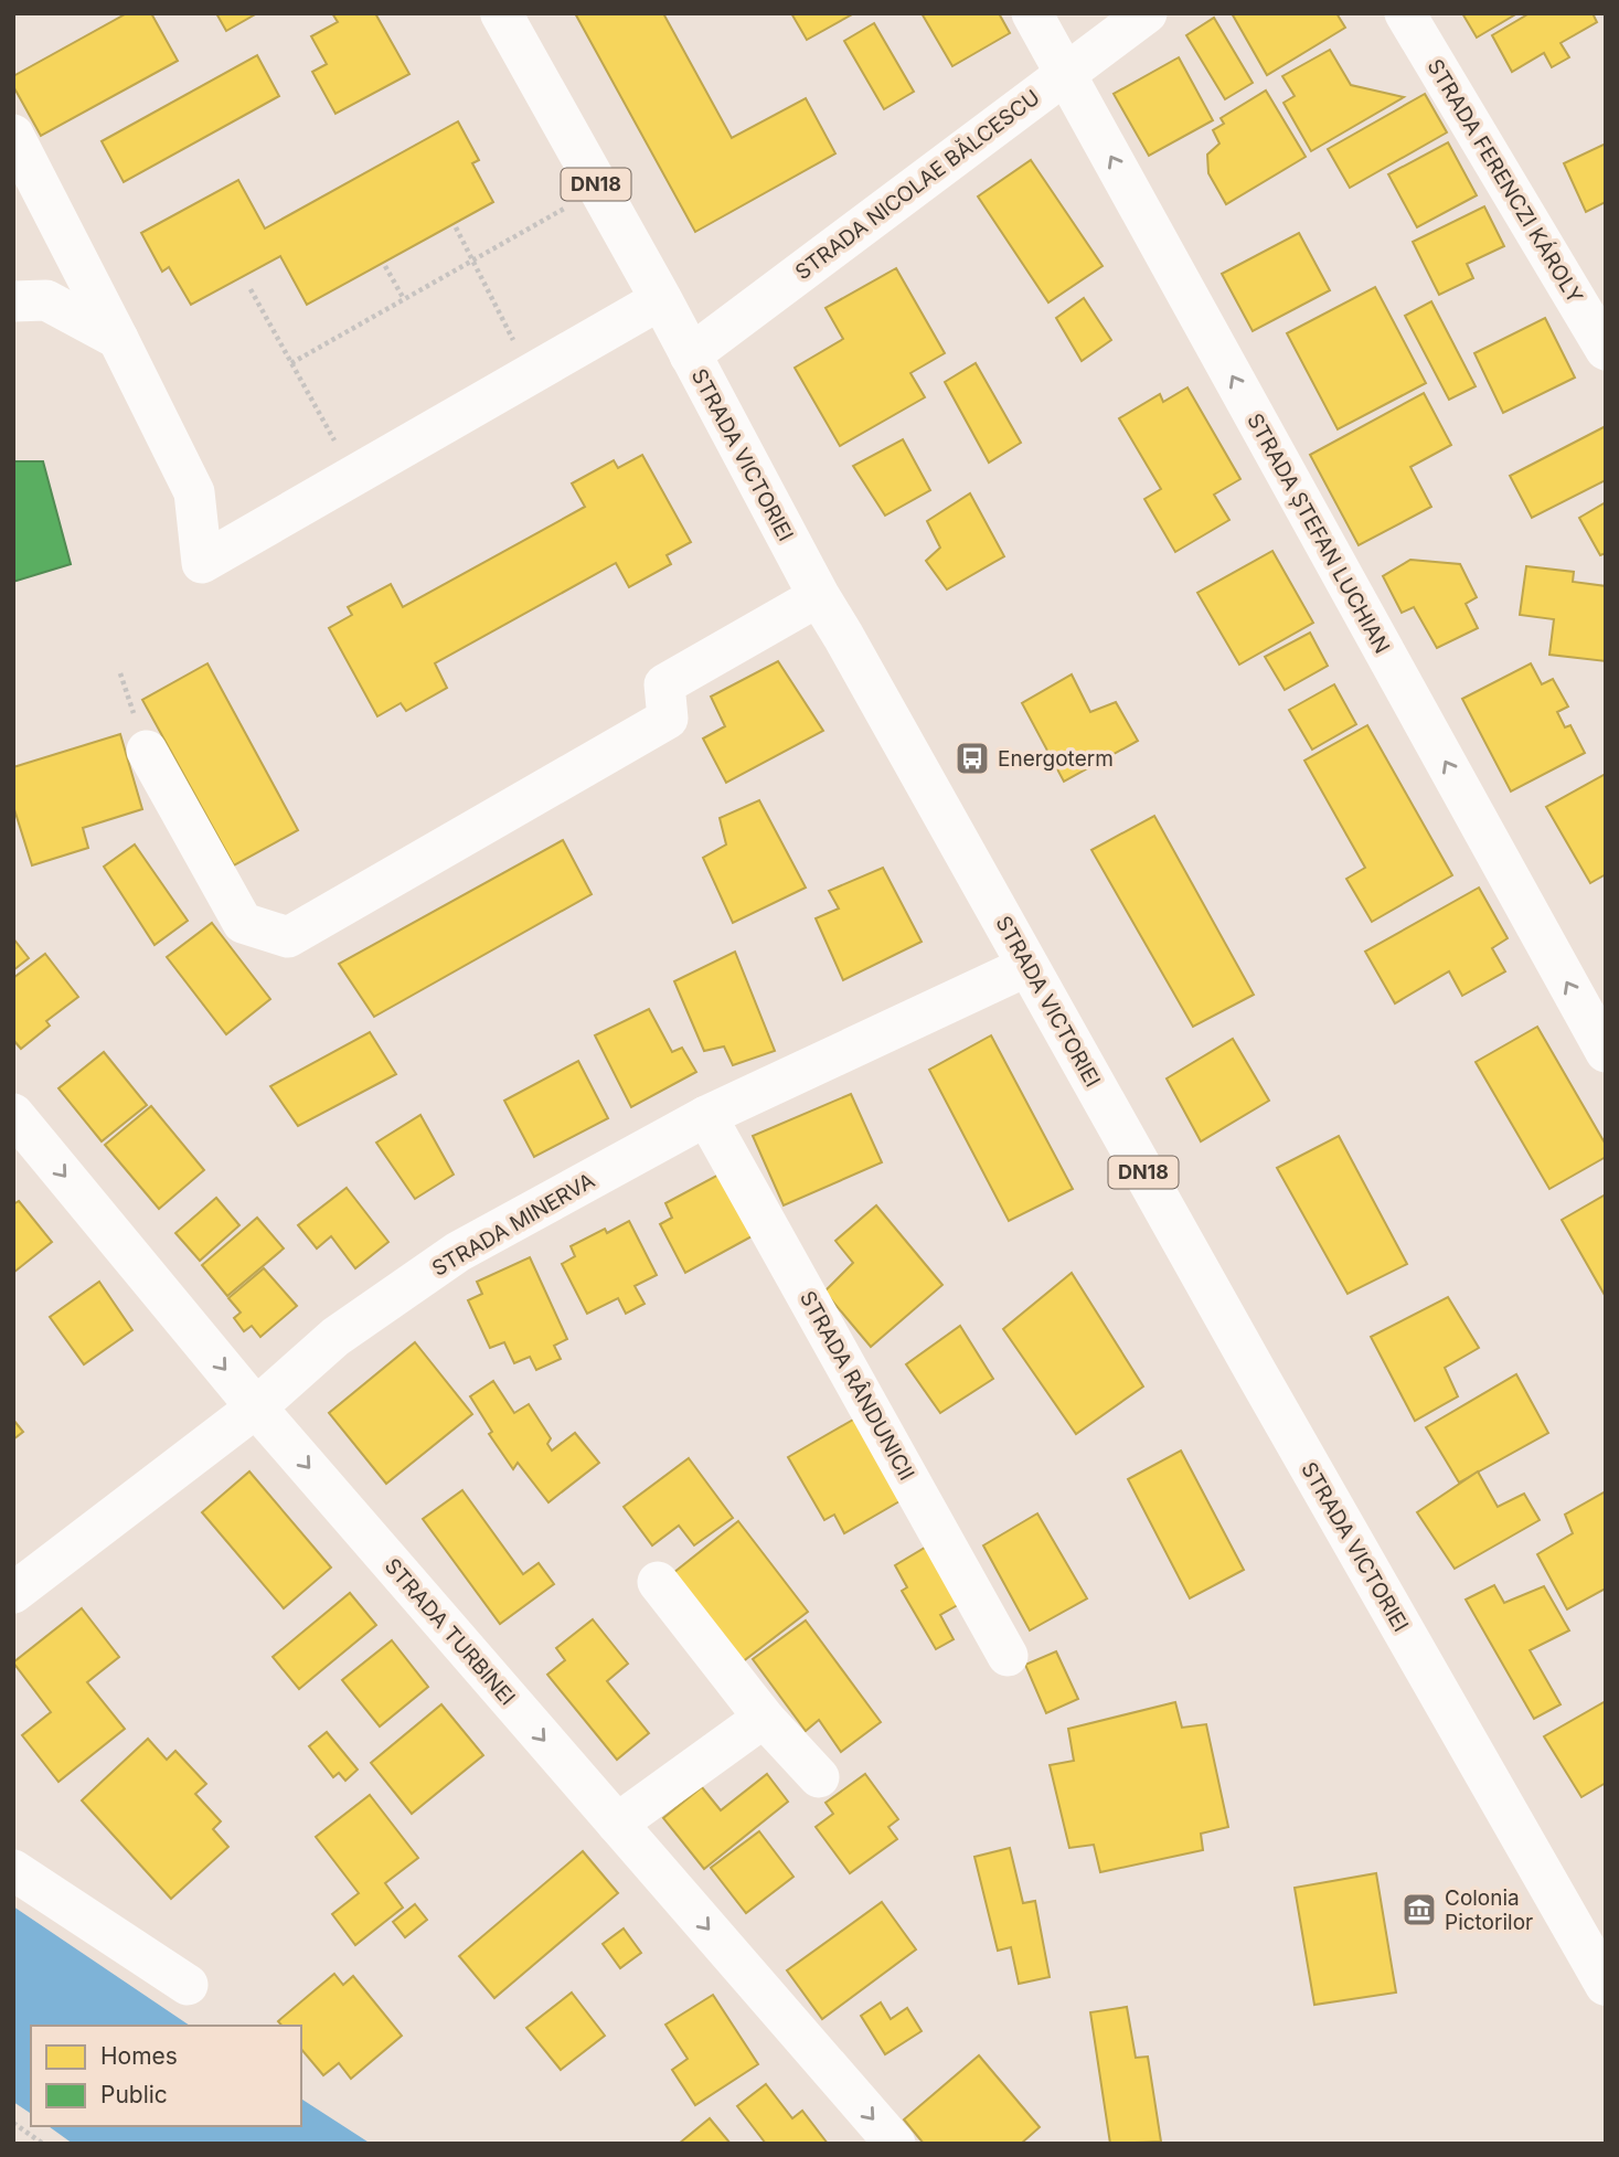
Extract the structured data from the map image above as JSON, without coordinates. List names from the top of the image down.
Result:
{
  "streets": {
    "main road": ["DN18", "STRADA VICTORIEI"],
    "street": [
      "STRADA FERENCZI KÁROLY",
      "STRADA NICOLAE BĂLCESCU",
      "STRADA ȘTEFAN LUCHIAN",
      "STRADA MINERVA",
      "STRADA RÂNDUNICII",
      "STRADA TURBINEI"
    ]
  },
  "crossings": [
    ["STRADA NICOLAE BĂLCESCU", "STRADA VICTORIEI"],
    ["STRADA NICOLAE BĂLCESCU", "STRADA ȘTEFAN LUCHIAN"],
    ["STRADA VICTORIEI", "STRADA MINERVA"],
    ["STRADA MINERVA", "STRADA RÂNDUNICII"],
    ["STRADA MINERVA", "STRADA TURBINEI"]
  ],
  "one_way": ["STRADA ȘTEFAN LUCHIAN", "STRADA TURBINEI"],
  "places": {
    "bus stop": ["Energoterm"],
    "museum": ["Colonia Pictorilor"]
  },
  "legend": ["Homes", "Public"]
}
